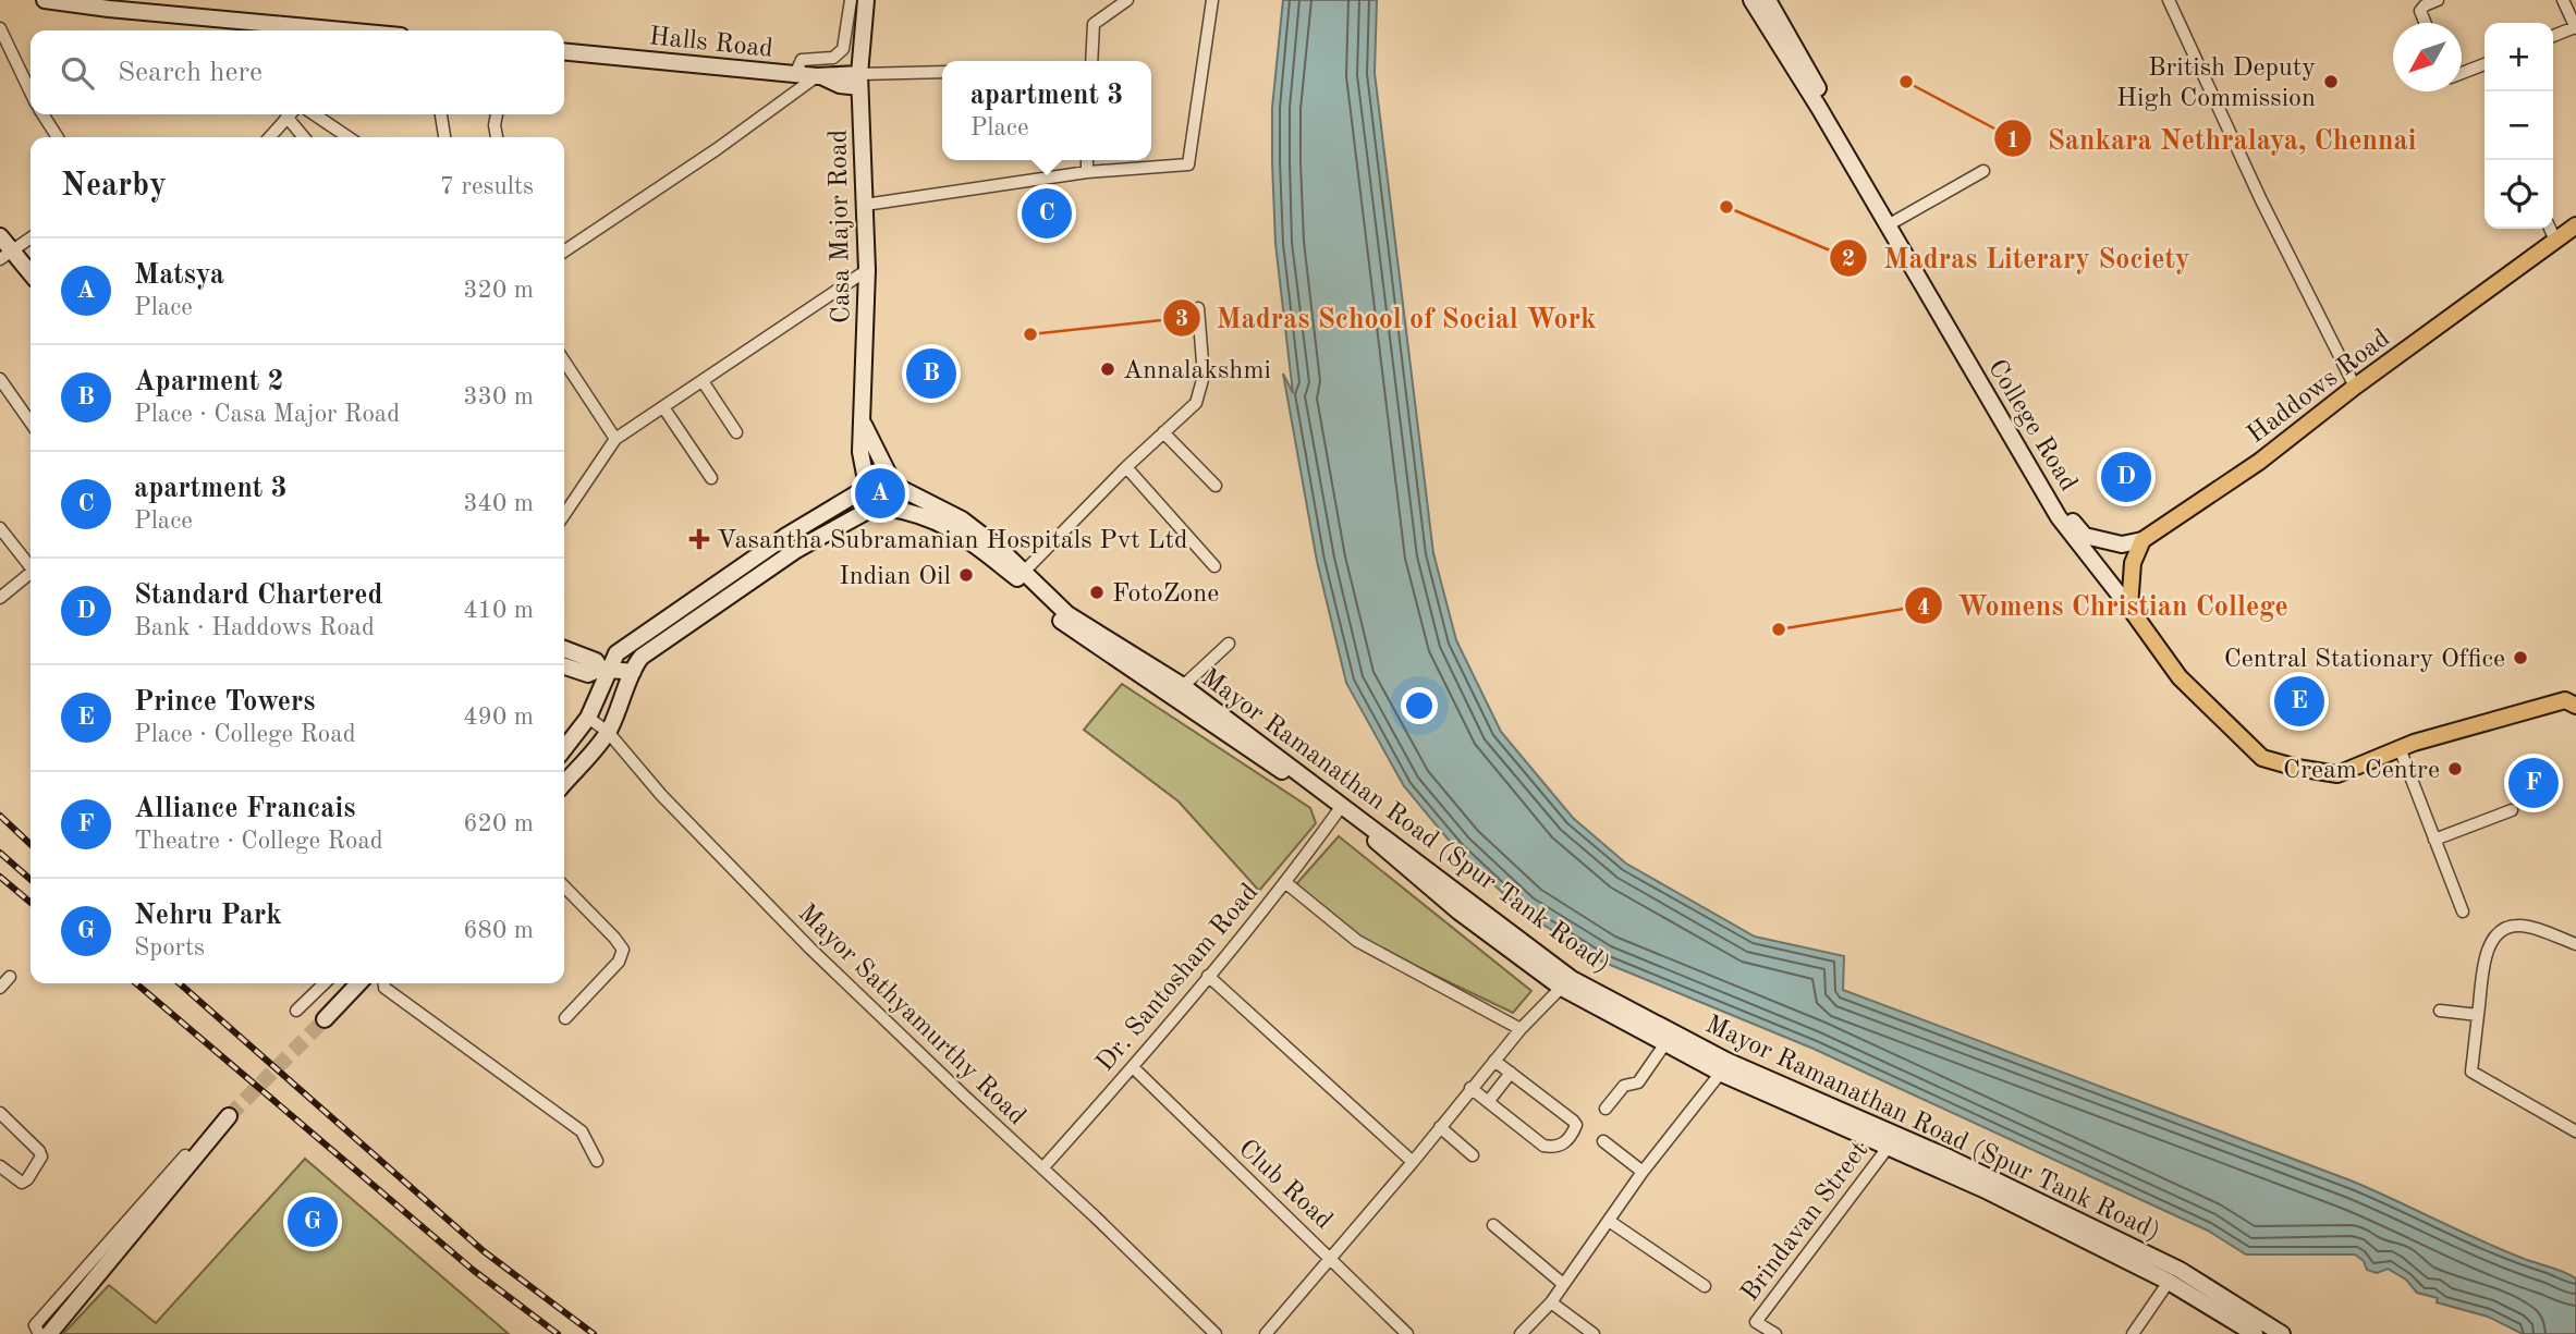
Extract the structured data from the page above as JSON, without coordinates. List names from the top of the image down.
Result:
{
  "streets": {
    "main road": [
      "Halls Road",
      "Casa Major Road",
      "Haddows Road",
      "College Road",
      "Mayor Ramanathan Road (Spur Tank Road)"
    ],
    "street": [
      "Dr. Santosham Road",
      "Mayor Sathyamurthy Road",
      "Club Road",
      "Brindavan Street"
    ]
  },
  "crossings": [
    ["Halls Road", "Casa Major Road"],
    ["Casa Major Road", "Mayor Ramanathan Road (Spur Tank Road)"],
    ["Haddows Road", "College Road"],
    ["Mayor Ramanathan Road (Spur Tank Road)", "Dr. Santosham Road"],
    ["Mayor Ramanathan Road (Spur Tank Road)", "Brindavan Street"],
    ["Dr. Santosham Road", "Mayor Sathyamurthy Road"],
    ["Dr. Santosham Road", "Club Road"]
  ],
  "places": {
    "other": [
      "Sankara Nethralaya, Chennai",
      "British Deputy High Commission",
      "Madras Literary Society",
      "Madras School of Social Work",
      "Annalakshmi",
      "Indian Oil",
      "FotoZone",
      "Womens Christian College",
      "Central Stationary Office",
      "Cream Centre"
    ],
    "health": ["Vasantha Subramanian Hospitals Pvt Ltd"]
  },
  "north": "bottom left",
  "page": {
    "map_buttons": ["+", "−"],
    "search": "Search here",
    "popup": ["apartment 3", "Place"],
    "heading": ["Nearby", "7 results"],
    "pins": [
      "C",
      "B",
      "D",
      "A",
      "E",
      "F",
      "G"
    ],
    "list": [
      {
        "mark": "A",
        "name": "Matsya",
        "note": "Place",
        "value": "320 m"
      },
      {
        "mark": "B",
        "name": "Aparment 2",
        "note": "Place · Casa Major Road",
        "value": "330 m"
      },
      {
        "mark": "C",
        "name": "apartment 3",
        "note": "Place",
        "value": "340 m"
      },
      {
        "mark": "D",
        "name": "Standard Chartered",
        "note": "Bank · Haddows Road",
        "value": "410 m"
      },
      {
        "mark": "E",
        "name": "Prince Towers",
        "note": "Place · College Road",
        "value": "490 m"
      },
      {
        "mark": "F",
        "name": "Alliance Francais",
        "note": "Theatre · College Road",
        "value": "620 m"
      },
      {
        "mark": "G",
        "name": "Nehru Park",
        "note": "Sports",
        "value": "680 m"
      }
    ]
  }
}
